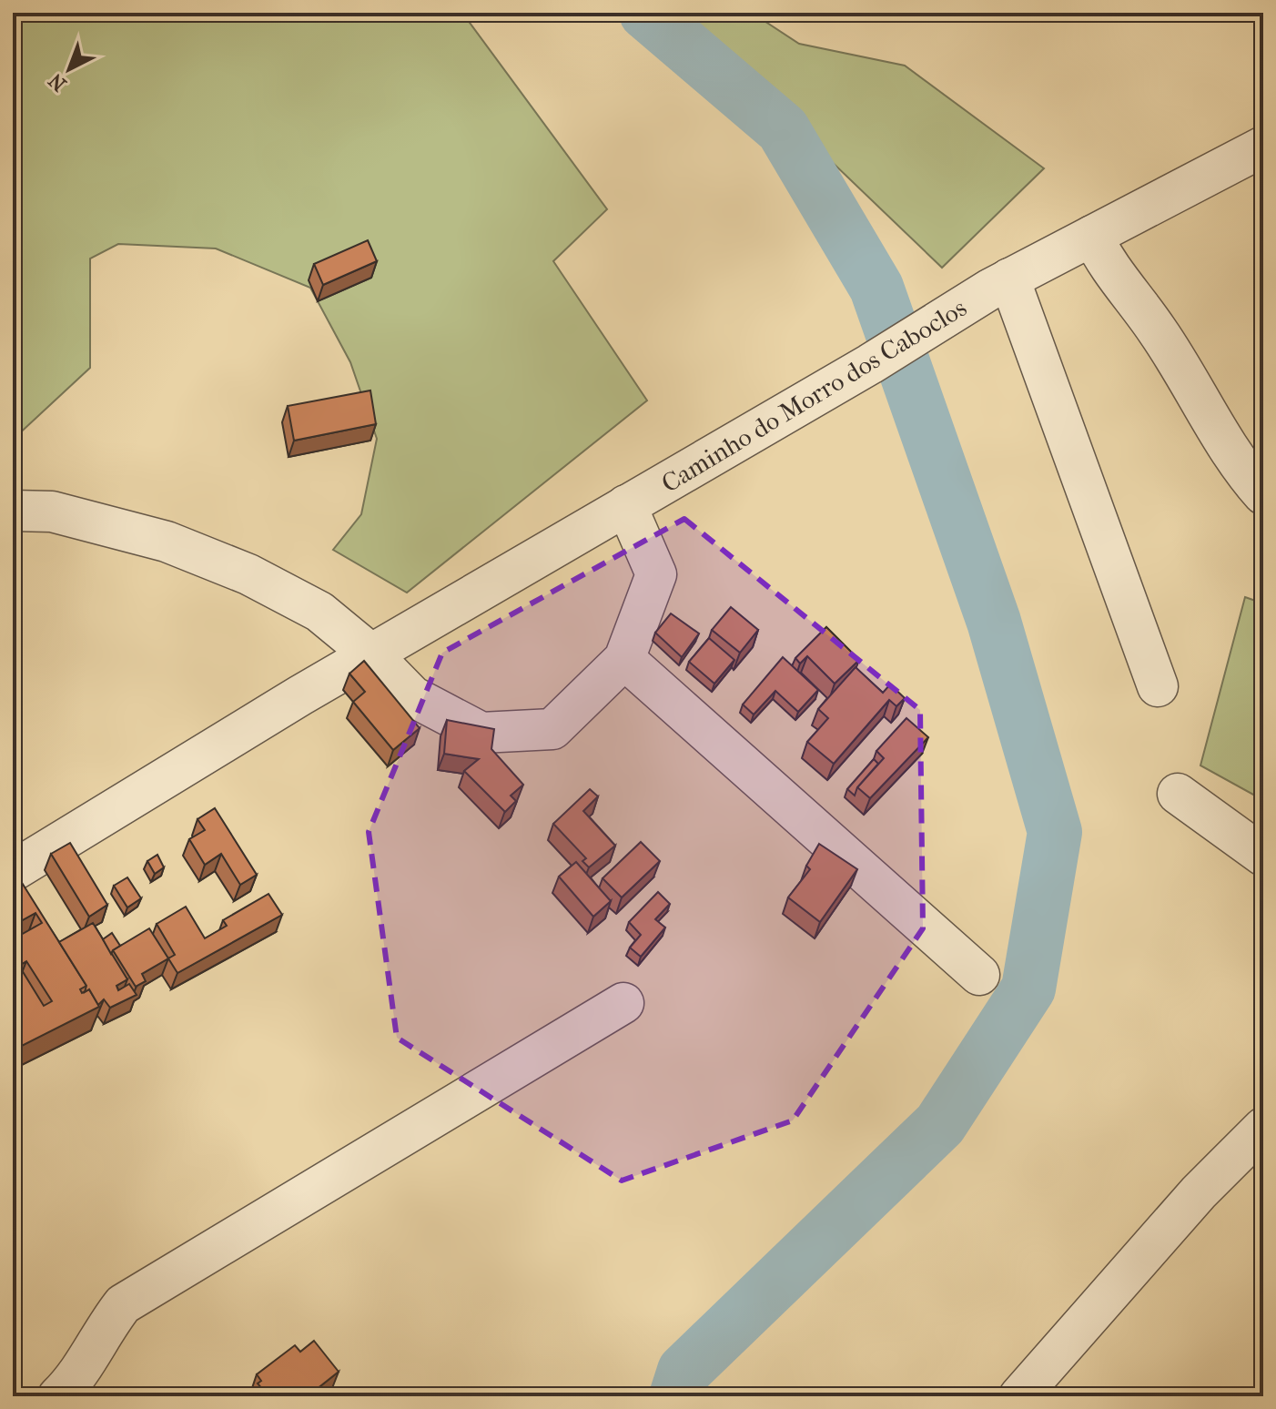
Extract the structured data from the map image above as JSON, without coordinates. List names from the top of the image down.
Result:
{
  "streets": {
    "street": ["Caminho do Morro dos Caboclos"]
  },
  "north": "bottom left"
}
